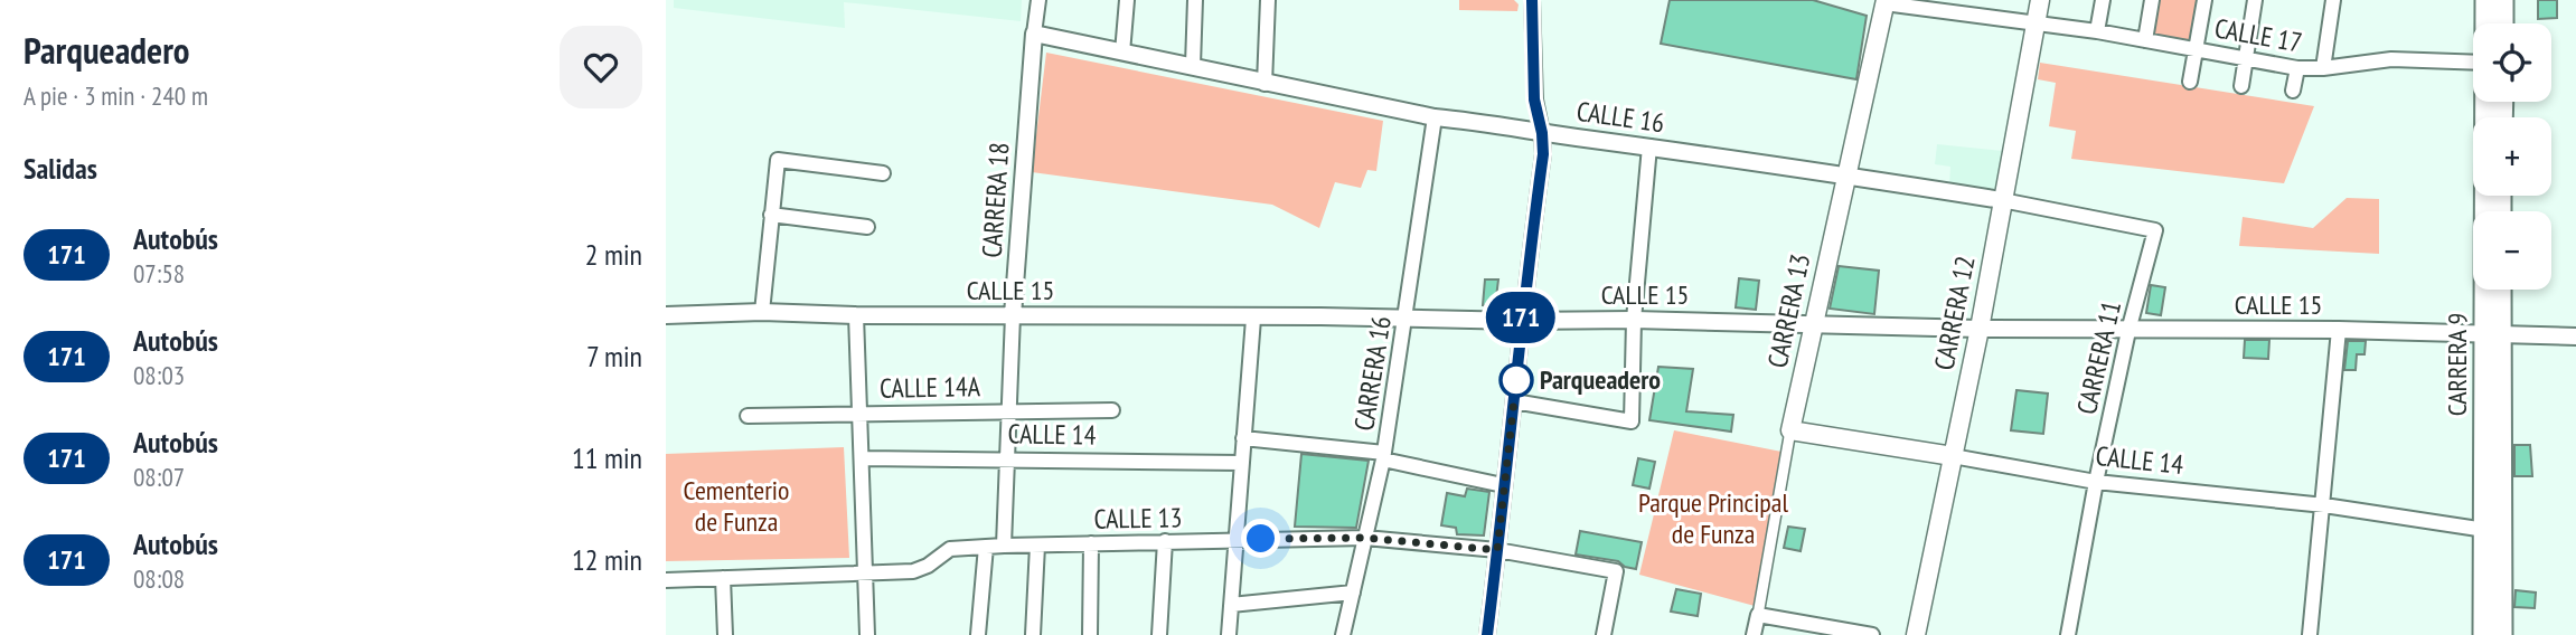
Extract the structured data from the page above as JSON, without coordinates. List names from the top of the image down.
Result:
{
  "streets": {
    "main road": [
      "CARRERA 13",
      "CARRERA 12",
      "CARRERA 9",
      "CALLE 14"
    ],
    "street": [
      "CALLE 17",
      "CALLE 16",
      "CARRERA 18",
      "CALLE 15",
      "CARRERA 11",
      "CARRERA 16",
      "CALLE 14A",
      "CALLE 13"
    ]
  },
  "crossings": [
    ["CALLE 17", "CARRERA 13"],
    ["CALLE 17", "CARRERA 12"],
    ["CALLE 16", "CARRERA 18"],
    ["CALLE 16", "CARRERA 13"],
    ["CALLE 16", "CARRERA 12"],
    ["CALLE 16", "CARRERA 11"],
    ["CALLE 16", "CARRERA 16"],
    ["CARRERA 18", "CALLE 15"],
    ["CARRERA 18", "CALLE 14A"],
    ["CARRERA 18", "CALLE 14"],
    ["CARRERA 18", "CALLE 13"],
    ["CALLE 15", "CARRERA 13"],
    ["CALLE 15", "CARRERA 12"],
    ["CALLE 15", "CARRERA 11"],
    ["CALLE 15", "CARRERA 9"],
    ["CALLE 15", "CARRERA 16"],
    ["CARRERA 13", "CALLE 14"],
    ["CARRERA 12", "CALLE 14"],
    ["CARRERA 11", "CALLE 14"],
    ["CARRERA 9", "CALLE 14"],
    ["CARRERA 16", "CALLE 13"]
  ],
  "parks": ["Cementerio de Funza", "Parque Principal de Funza"],
  "places": ["Parqueadero"],
  "lines": ["bus line 171"],
  "page": {
    "heading": [
      ["Parqueadero", "A pie · 3 min · 240 m"],
      "Salidas"
    ],
    "on_map": "171",
    "map_buttons": ["+", "−"],
    "list": [
      {
        "mark": "171",
        "name": "Autobús",
        "note": "07:58",
        "value": "2 min"
      },
      {
        "mark": "171",
        "name": "Autobús",
        "note": "08:03",
        "value": "7 min"
      },
      {
        "mark": "171",
        "name": "Autobús",
        "note": "08:07",
        "value": "11 min"
      },
      {
        "mark": "171",
        "name": "Autobús",
        "note": "08:08",
        "value": "12 min"
      }
    ]
  }
}
